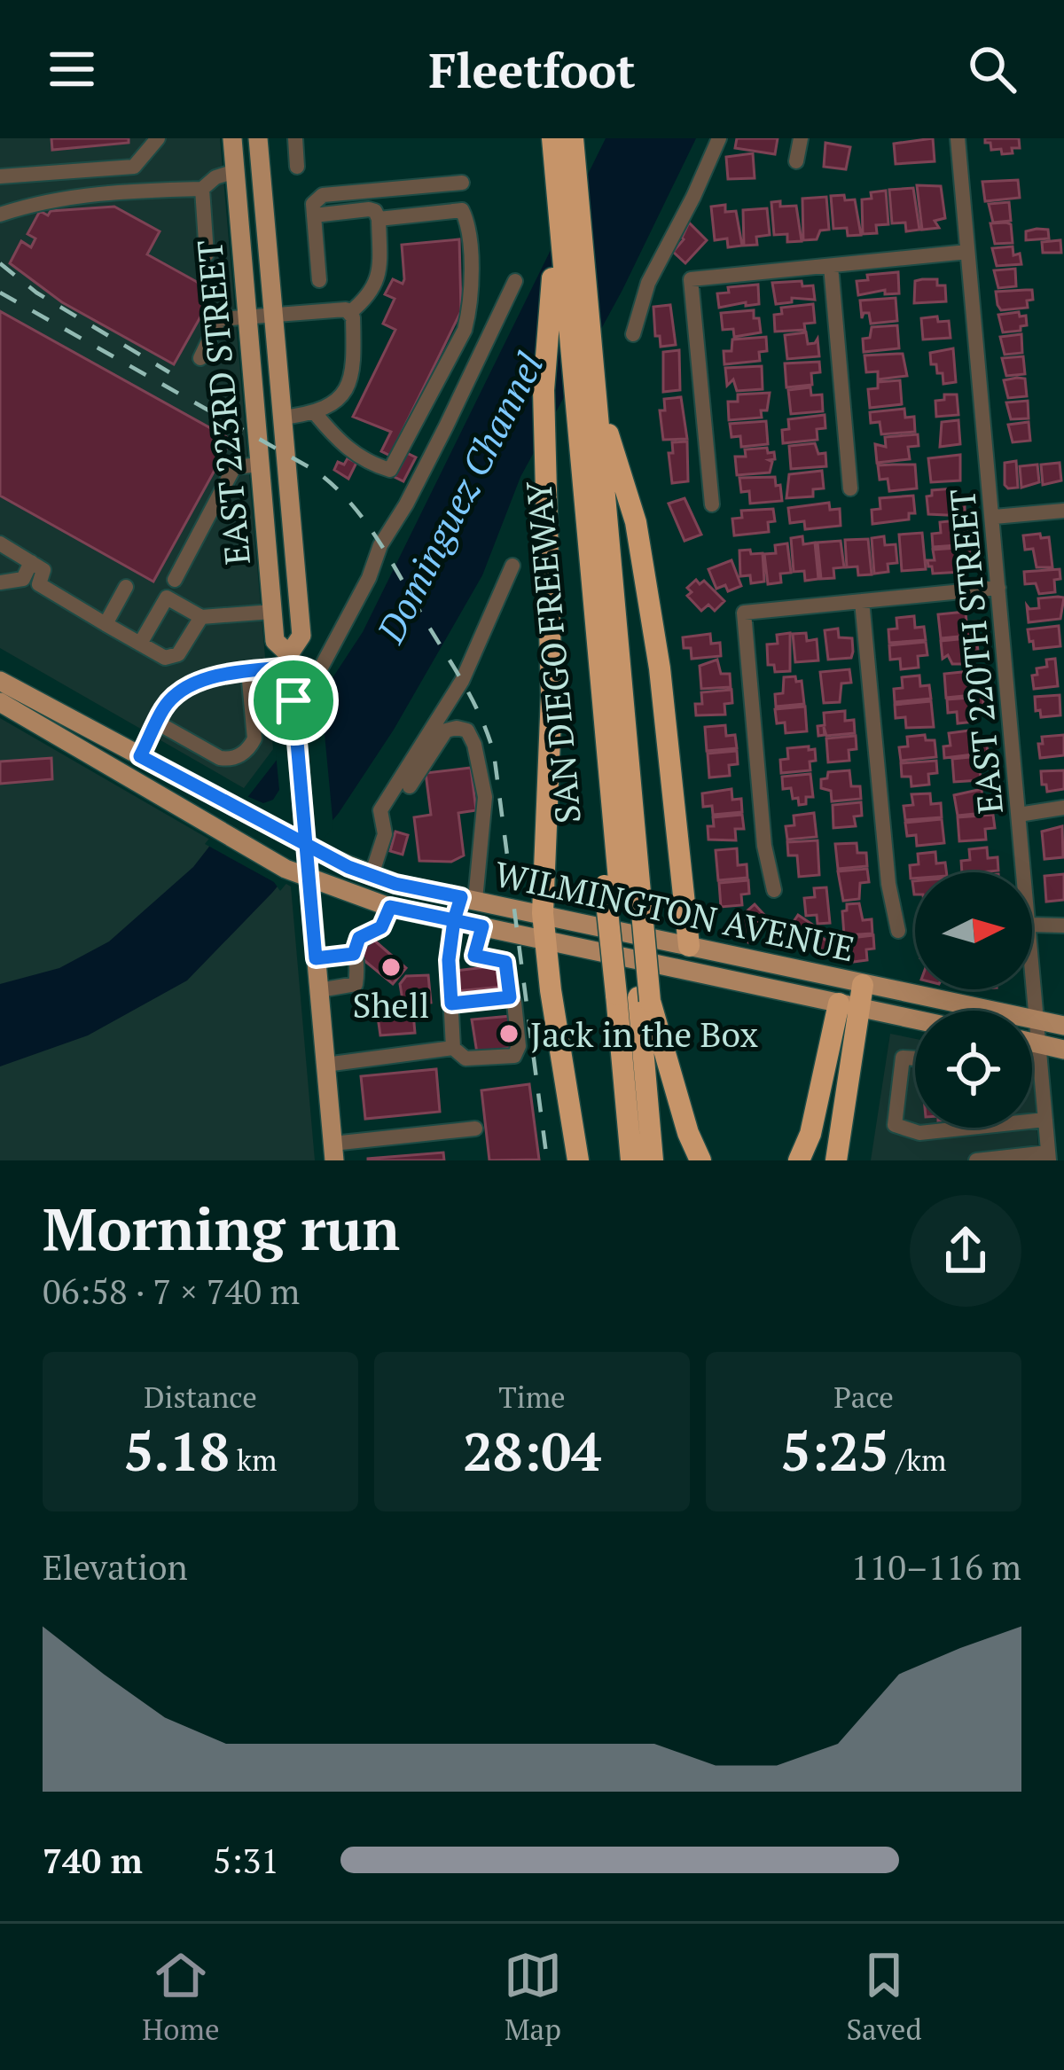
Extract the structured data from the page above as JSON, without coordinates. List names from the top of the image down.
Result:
{
  "streets": {
    "highway": ["SAN DIEGO FREEWAY"],
    "main road": ["EAST 223RD STREET", "WILMINGTON AVENUE"],
    "street": ["EAST 220TH STREET"]
  },
  "crossings": [
    ["EAST 223RD STREET", "WILMINGTON AVENUE"],
    ["EAST 220TH STREET", "WILMINGTON AVENUE"]
  ],
  "water": ["Dominguez Channel"],
  "places": ["Shell", "Jack in the Box"],
  "north": "right",
  "page": {
    "header": "Fleetfoot",
    "heading": ["Morning run", "06:58 · 7 × 740 m"],
    "stats": [
      ["Distance", "5.18 km"],
      ["Time", "28:04"],
      ["Pace", "5:25 /km"]
    ],
    "chart": ["Elevation", "110–116 m"],
    "list": [
      {
        "name": "740 m",
        "note": "5:31"
      }
    ],
    "tabs": ["Home", "Map", "Saved"]
  }
}
